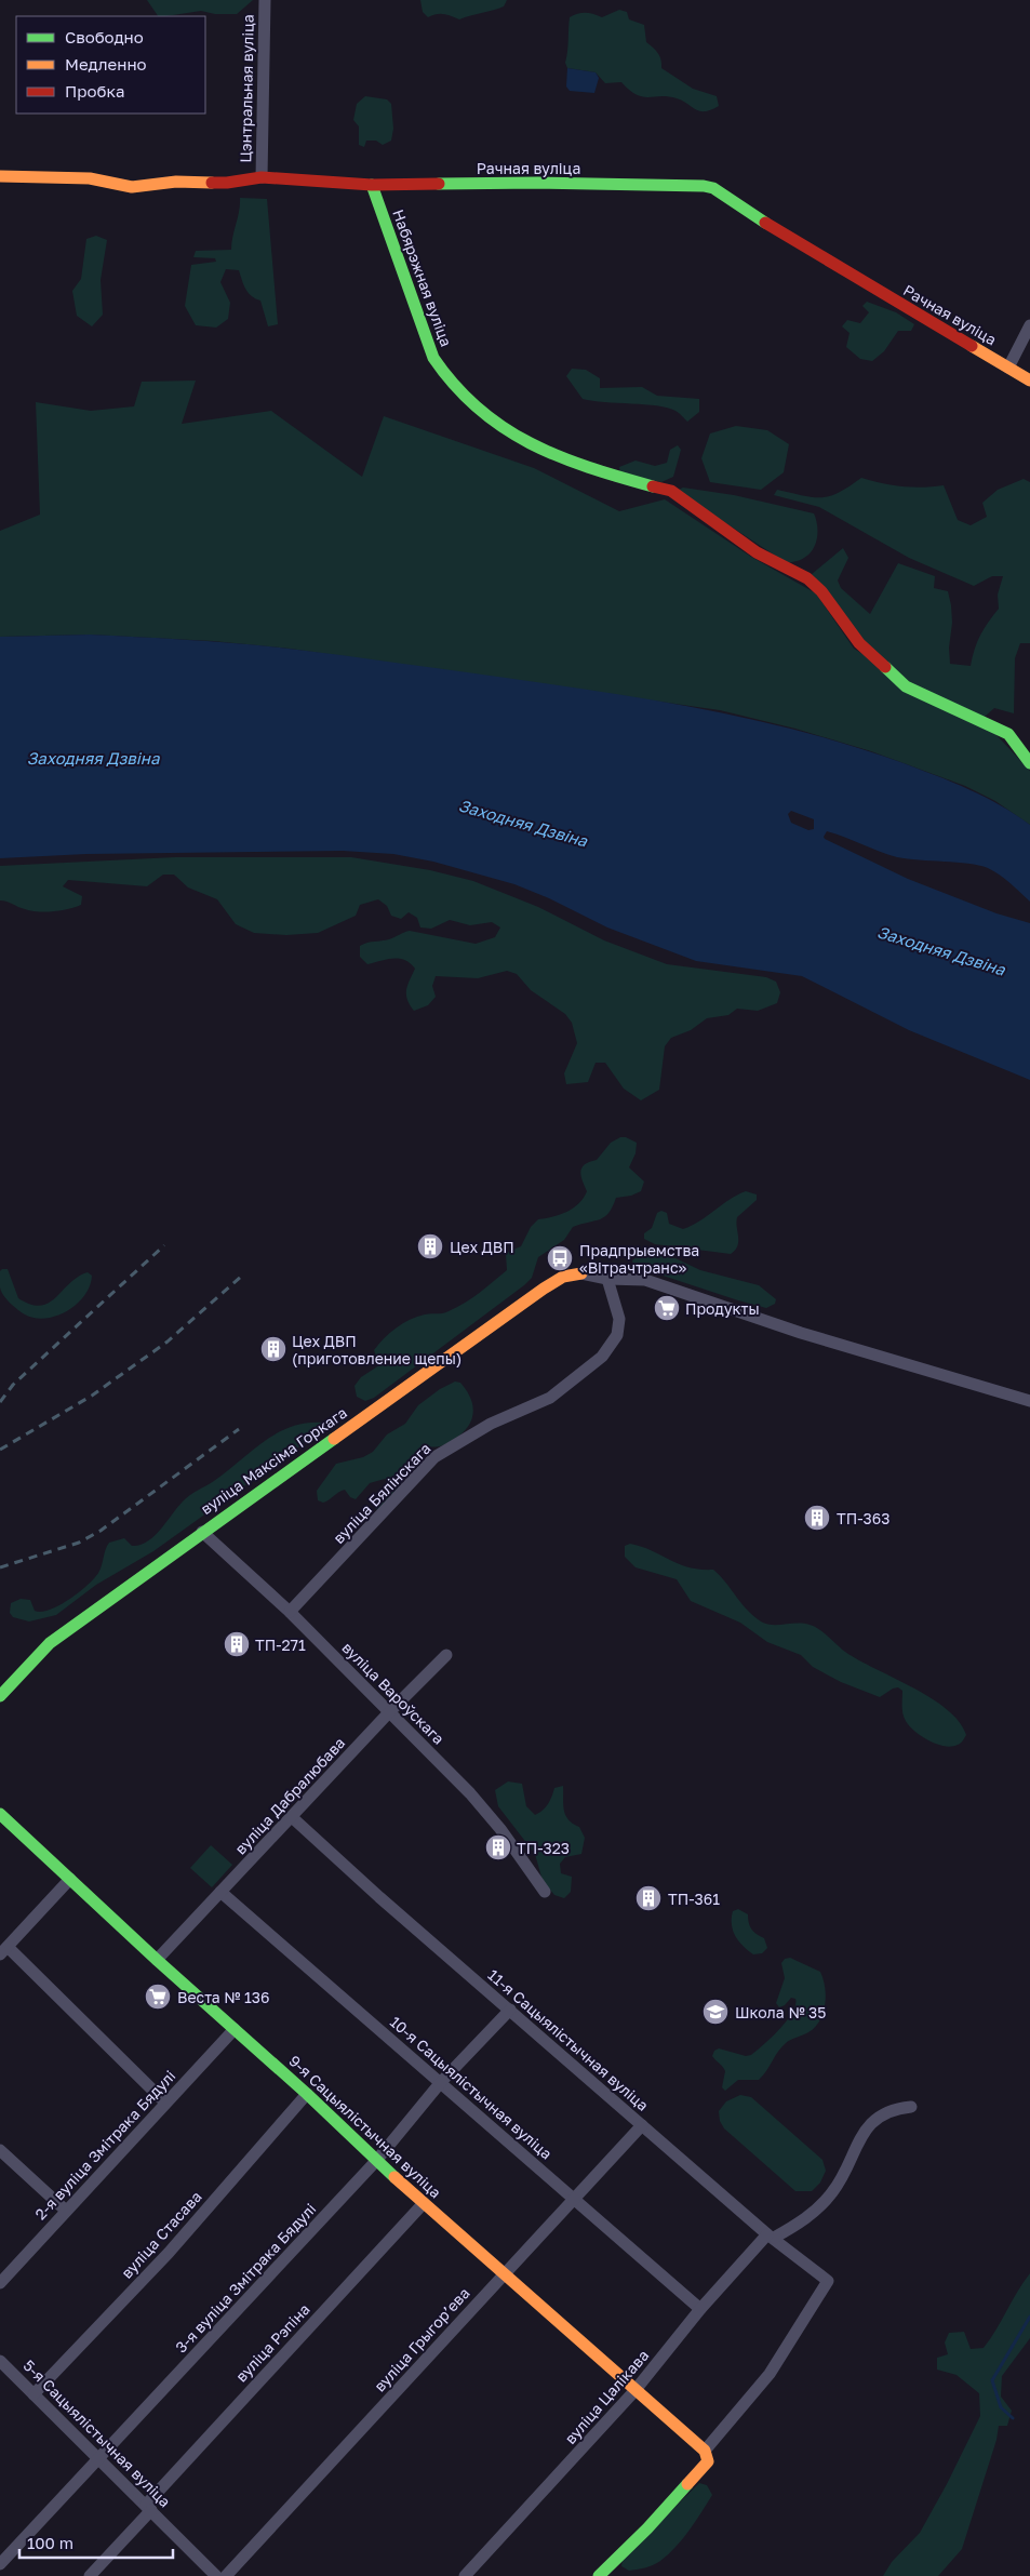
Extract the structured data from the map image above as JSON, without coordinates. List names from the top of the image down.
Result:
{
  "streets": {
    "street": [
      "Цэнтральная вуліца",
      "Рачная вуліца",
      "Набярэжная вуліца",
      "вуліца Максіма Горкага",
      "вуліца Бялінскага",
      "вуліца Вароўскага",
      "вуліца Дабралюбава",
      "11-я Сацыялістычная вуліца",
      "10-я Сацыялістычная вуліца",
      "9-я Сацыялістычная вуліца",
      "2-я вуліца Змітрака Бядулі",
      "вуліца Стасава",
      "3-я вуліца Змітрака Бядулі",
      "вуліца Грыгорʼева",
      "вуліца Рэпіна",
      "вуліца Цалікава",
      "5-я Сацыялістычная вуліца"
    ]
  },
  "crossings": [
    ["Цэнтральная вуліца", "Рачная вуліца"],
    ["Рачная вуліца", "Набярэжная вуліца"],
    ["вуліца Максіма Горкага", "вуліца Бялінскага"],
    ["вуліца Максіма Горкага", "вуліца Вароўскага"],
    ["вуліца Бялінскага", "вуліца Вароўскага"],
    ["вуліца Вароўскага", "вуліца Дабралюбава"],
    ["вуліца Дабралюбава", "11-я Сацыялістычная вуліца"],
    ["вуліца Дабралюбава", "10-я Сацыялістычная вуліца"],
    ["вуліца Дабралюбава", "9-я Сацыялістычная вуліца"],
    ["11-я Сацыялістычная вуліца", "9-я Сацыялістычная вуліца"],
    ["11-я Сацыялістычная вуліца", "3-я вуліца Змітрака Бядулі"],
    ["11-я Сацыялістычная вуліца", "вуліца Грыгорʼева"],
    ["11-я Сацыялістычная вуліца", "вуліца Цалікава"],
    ["10-я Сацыялістычная вуліца", "3-я вуліца Змітрака Бядулі"],
    ["10-я Сацыялістычная вуліца", "вуліца Грыгорʼева"],
    ["10-я Сацыялістычная вуліца", "вуліца Цалікава"],
    ["9-я Сацыялістычная вуліца", "2-я вуліца Змітрака Бядулі"],
    ["9-я Сацыялістычная вуліца", "вуліца Стасава"],
    ["9-я Сацыялістычная вуліца", "3-я вуліца Змітрака Бядулі"],
    ["9-я Сацыялістычная вуліца", "вуліца Грыгорʼева"],
    ["9-я Сацыялістычная вуліца", "вуліца Рэпіна"],
    ["9-я Сацыялістычная вуліца", "вуліца Цалікава"],
    ["вуліца Стасава", "5-я Сацыялістычная вуліца"],
    ["3-я вуліца Змітрака Бядулі", "5-я Сацыялістычная вуліца"],
    ["вуліца Рэпіна", "5-я Сацыялістычная вуліца"]
  ],
  "water": ["Заходняя Дзвіна"],
  "places": {
    "building": [
      "Цех ДВП",
      "Цех ДВП (приготовление щепы)",
      "ТП-363",
      "ТП-271",
      "ТП-323",
      "ТП-361"
    ],
    "bus stop": ["Прадпрыемства «Вітрачтранс»"],
    "supermarket": ["Продукты", "Веста № 136"],
    "school or university": ["Школа № 35"]
  },
  "legend": ["Свободно", "Медленно", "Пробка"],
  "scale_bar": "100 m"
}
